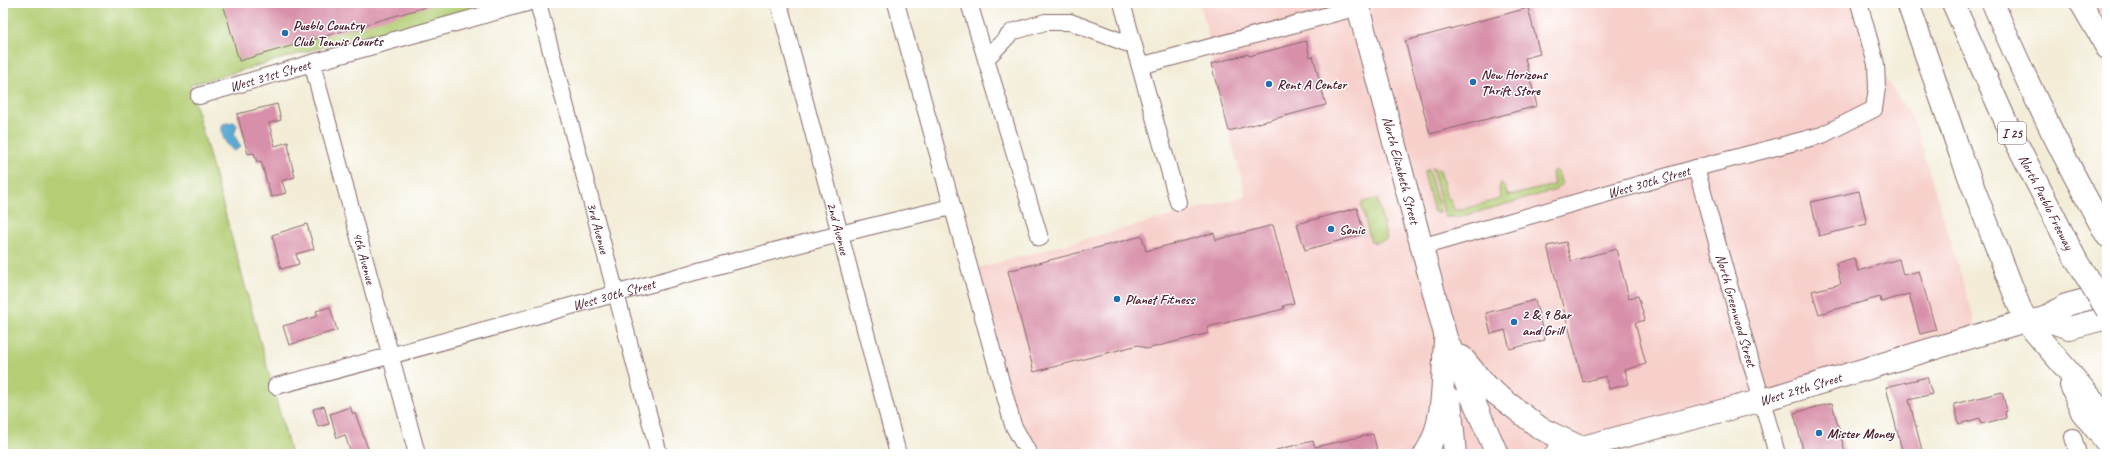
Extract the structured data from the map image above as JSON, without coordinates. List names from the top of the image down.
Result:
{
  "streets": {
    "main road": [
      "I 25",
      "North Elizabeth Street",
      "North Pueblo Freeway",
      "West 29th Street"
    ],
    "street": [
      "West 31st Street",
      "West 30th Street",
      "3rd Avenue",
      "2nd Avenue",
      "4th Avenue",
      "North Greenwood Street"
    ]
  },
  "crossings": [
    ["West 31st Street", "4th Avenue"],
    ["North Elizabeth Street", "West 30th Street"],
    ["West 30th Street", "3rd Avenue"],
    ["West 30th Street", "2nd Avenue"],
    ["West 30th Street", "4th Avenue"],
    ["West 30th Street", "North Greenwood Street"],
    ["North Greenwood Street", "West 29th Street"]
  ],
  "places": [
    "Pueblo Country Club Tennis Courts",
    "New Horizons Thrift Store",
    "Rent A Center",
    "Sonic",
    "Planet Fitness",
    "2 & 9 Bar and Grill",
    "Mister Money"
  ]
}
